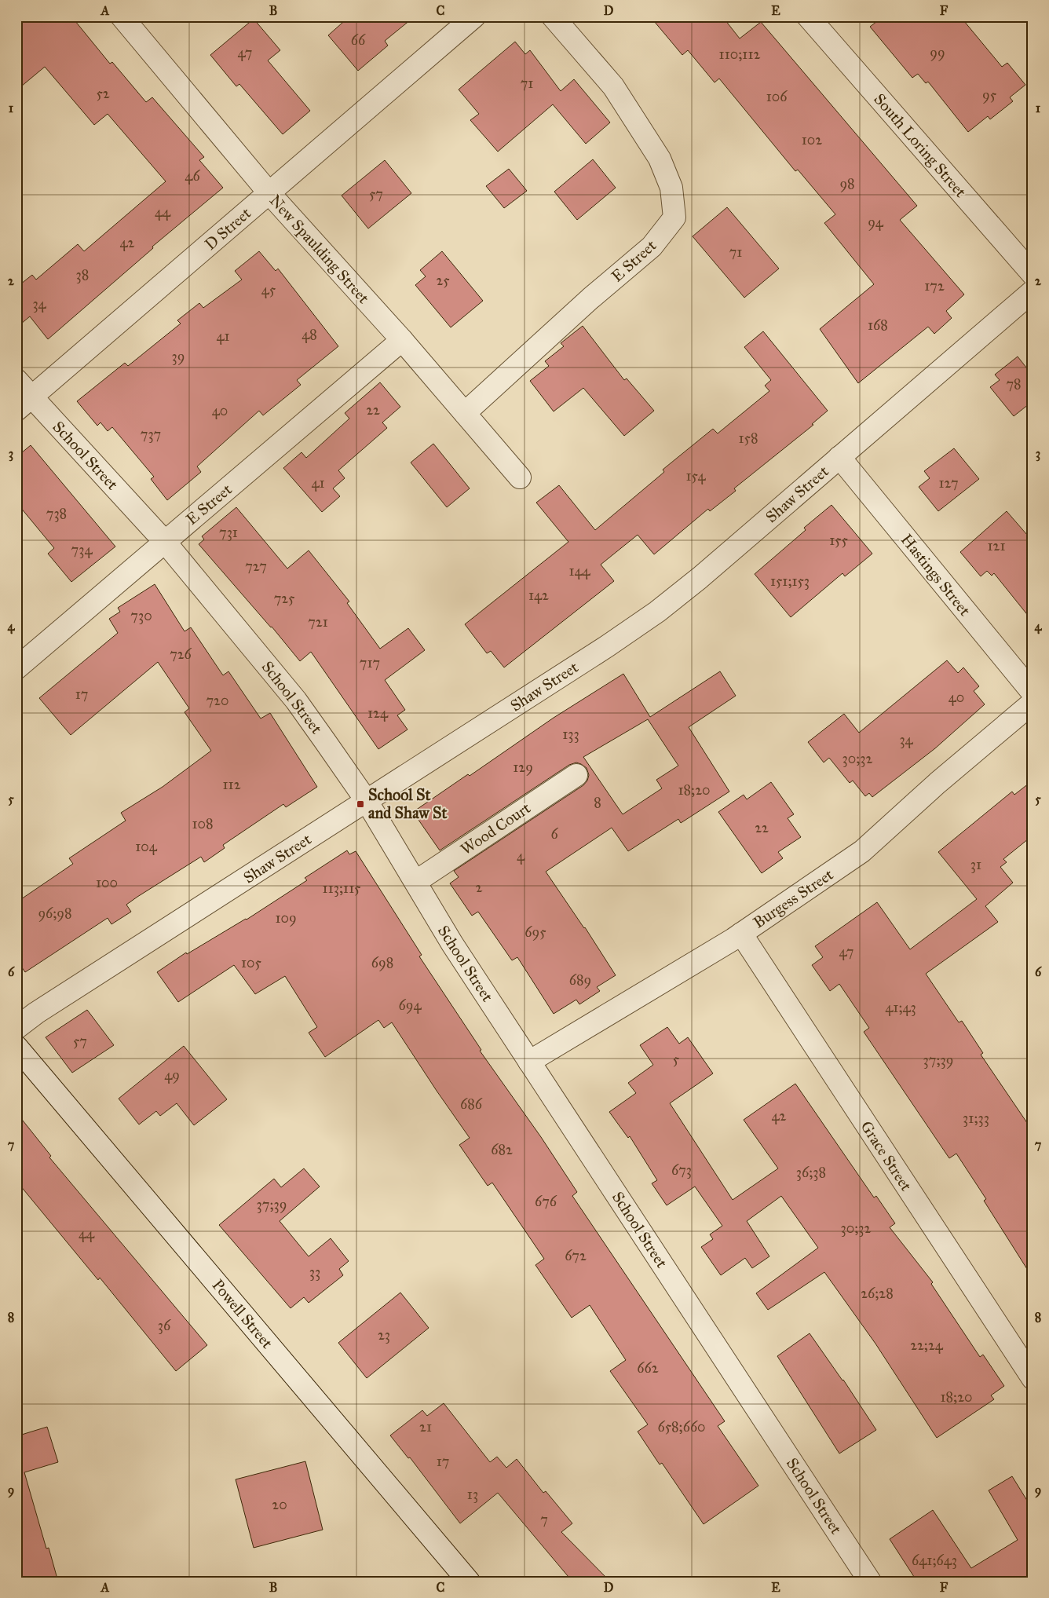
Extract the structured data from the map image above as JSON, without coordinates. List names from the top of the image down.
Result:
{
  "streets": {
    "street": [
      "South Loring Street",
      "D Street",
      "New Spaulding Street",
      "E Street",
      "School Street",
      "Shaw Street",
      "Hastings Street",
      "Wood Court",
      "Burgess Street",
      "Grace Street",
      "Powell Street"
    ]
  },
  "crossings": [
    ["D Street", "New Spaulding Street"],
    ["D Street", "School Street"],
    ["New Spaulding Street", "E Street"],
    ["E Street", "School Street"],
    ["School Street", "Shaw Street"],
    ["School Street", "Wood Court"],
    ["School Street", "Burgess Street"],
    ["Shaw Street", "Hastings Street"],
    ["Burgess Street", "Grace Street"]
  ],
  "places": {
    "transit": ["School St and Shaw St"]
  },
  "house_numbers": [
    "66",
    "47",
    "99",
    "110;112",
    "71",
    "52",
    "95",
    "106",
    "102",
    "46",
    "98",
    "57",
    "44",
    "94",
    "42",
    "71",
    "38",
    "25",
    "172",
    "45",
    "34",
    "168",
    "48",
    "41",
    "39",
    "78",
    "22",
    "40",
    "737",
    "158",
    "154",
    "41",
    "127",
    "738",
    "731",
    "155",
    "121",
    "734",
    "727",
    "144",
    "151;153",
    "142",
    "725",
    "730",
    "721",
    "726",
    "717",
    "17",
    "40",
    "720",
    "124",
    "133",
    "34",
    "30;32",
    "129",
    "112",
    "18;20",
    "8",
    "108",
    "22",
    "6",
    "104",
    "4",
    "31",
    "100",
    "2",
    "113;115",
    "96;98",
    "109",
    "695",
    "47",
    "105",
    "698",
    "689",
    "694",
    "41;43",
    "57",
    "5",
    "37;39",
    "49",
    "686",
    "42",
    "31;33",
    "682",
    "673",
    "36;38",
    "676",
    "37;39",
    "30;32",
    "44",
    "672",
    "33",
    "26;28",
    "36",
    "23",
    "22;24",
    "662",
    "18;20",
    "21",
    "658;660",
    "17",
    "13",
    "20",
    "7",
    "641;643"
  ],
  "grid": {
    "columns": [
      "A",
      "B",
      "C",
      "D",
      "E",
      "F"
    ],
    "rows": [
      "1",
      "2",
      "3",
      "4",
      "5",
      "6",
      "7",
      "8",
      "9"
    ]
  }
}
